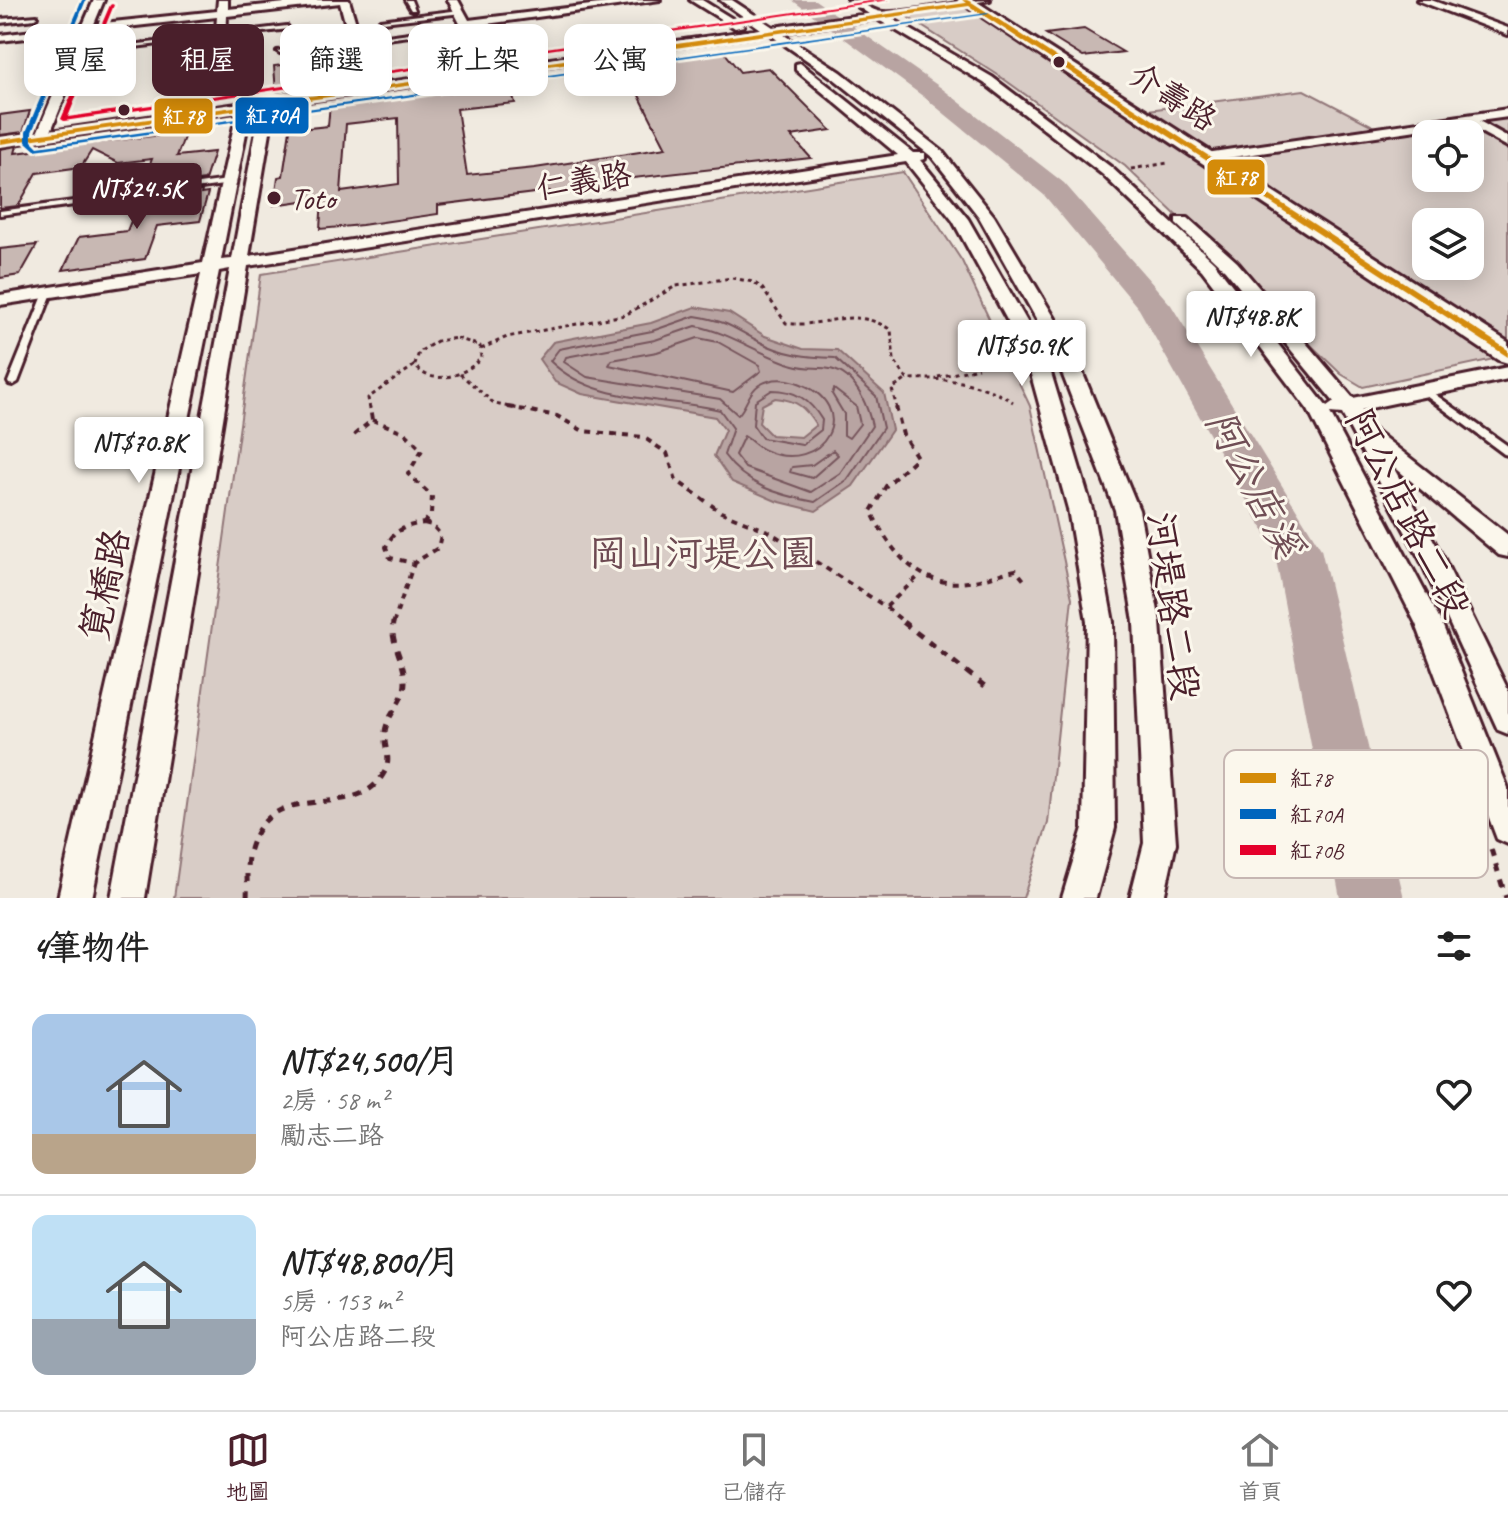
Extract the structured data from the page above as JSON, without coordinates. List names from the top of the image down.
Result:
{
  "streets": {
    "main road": ["介壽路"],
    "street": [
      "仁義路",
      "阿公店路二段",
      "筧橋路",
      "河堤路二段"
    ]
  },
  "crossings": [
    ["仁義路", "筧橋路"],
    ["仁義路", "河堤路二段"]
  ],
  "water": ["阿公店溪"],
  "parks": ["岡山河堤公園"],
  "places": ["Toto"],
  "lines": ["transit line 紅78", "transit line 紅70A", "transit line 紅70B"],
  "legend": ["紅78", "紅70A", "紅70B"],
  "page": {
    "chip": [
      "買屋",
      "租屋",
      "篩選",
      "新上架",
      "公寓"
    ],
    "price": [
      "NT$24.5K",
      "NT$48.8K",
      "NT$50.9K",
      "NT$70.8K"
    ],
    "heading": "4筆物件",
    "list": [
      {
        "name": "NT$24,500/月",
        "note": "2房 · 58 m² · 勵志二路"
      },
      {
        "name": "NT$48,800/月",
        "note": "5房 · 153 m² · 阿公店路二段"
      }
    ],
    "tabs": ["地圖", "已儲存", "首頁"]
  }
}
